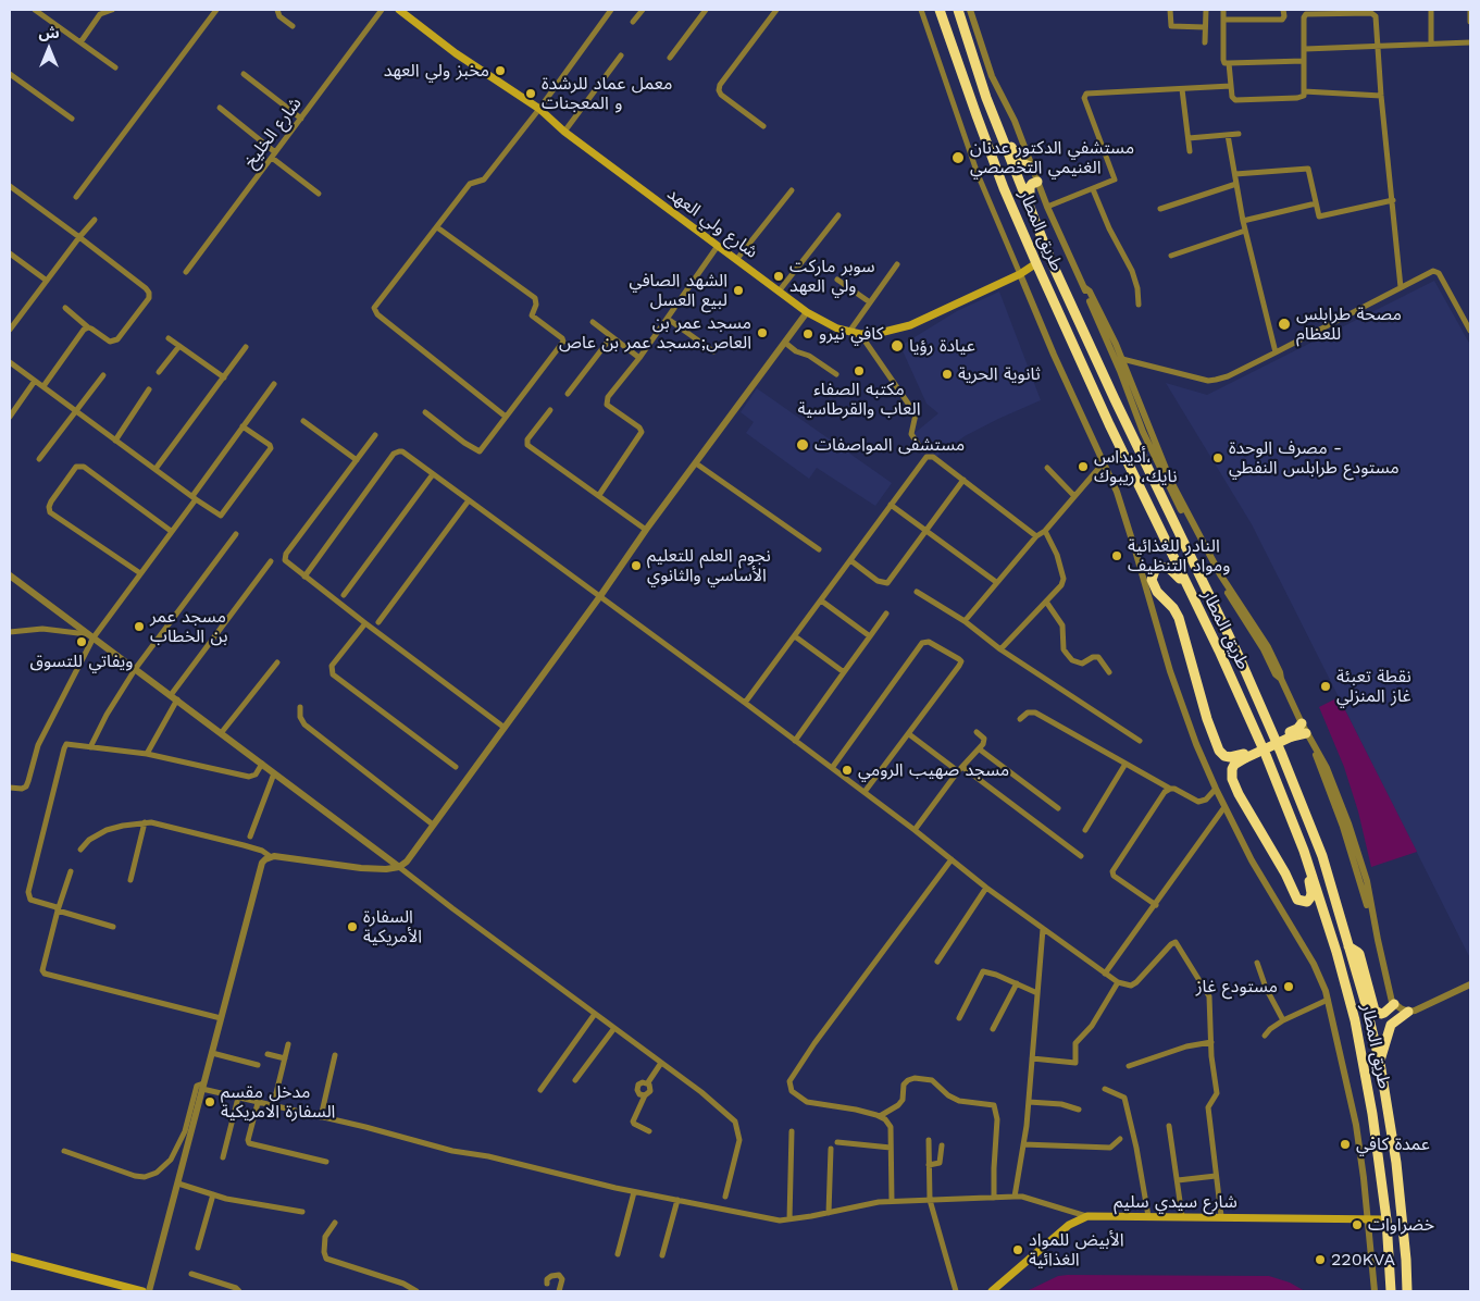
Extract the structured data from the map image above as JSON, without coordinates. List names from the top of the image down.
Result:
{
  "streets": {
    "highway": ["طريق المطار"],
    "main road": ["شارع ولي العهد", "شارع سيدي سليم"],
    "street": ["شارع الخليخ"]
  },
  "crossings": [
    ["شارع ولي العهد", "طريق المطار"],
    ["طريق المطار", "شارع سيدي سليم"]
  ],
  "places": [
    "مخبز ولي العهد",
    "معمل عماد للرشدة و المعجنات",
    "مستشفي الدكتور عدنان الغنيمي التخصصي",
    "سوبر ماركت ولي العهد",
    "الشهد الصافي لبيع العسل",
    "مصحة طرابلس للعظام",
    "مسجد عمر بن العاص;مسجد عمر بن عاص",
    "كافي نيرو",
    "عيادة رؤيا",
    "مكتبه الصفاء العاب والقرطاسية",
    "ثانوية الحرية",
    "مستشفى المواصفات",
    "مصرف الوحدة - مستودع طرابلس النفطي",
    "أديداس، نايك، ريبوك",
    "النادر للغذائية ومواد التنظيف",
    "نجوم العلم للتعليم الأساسي والثانوي",
    "مسجد عمر بن الخطاب",
    "ويفاتي للتسوق",
    "نقطة تعبئة غاز المنزلي",
    "مسجد صهيب الرومي",
    "السفارة الأمريكية",
    "مستودع غاز",
    "مدخل مقسم السفارة الامريكية",
    "عمدة كافي",
    "خضراوات",
    "الأبيض للمواد الغذائية",
    "220KVA"
  ],
  "north": "top"
}
